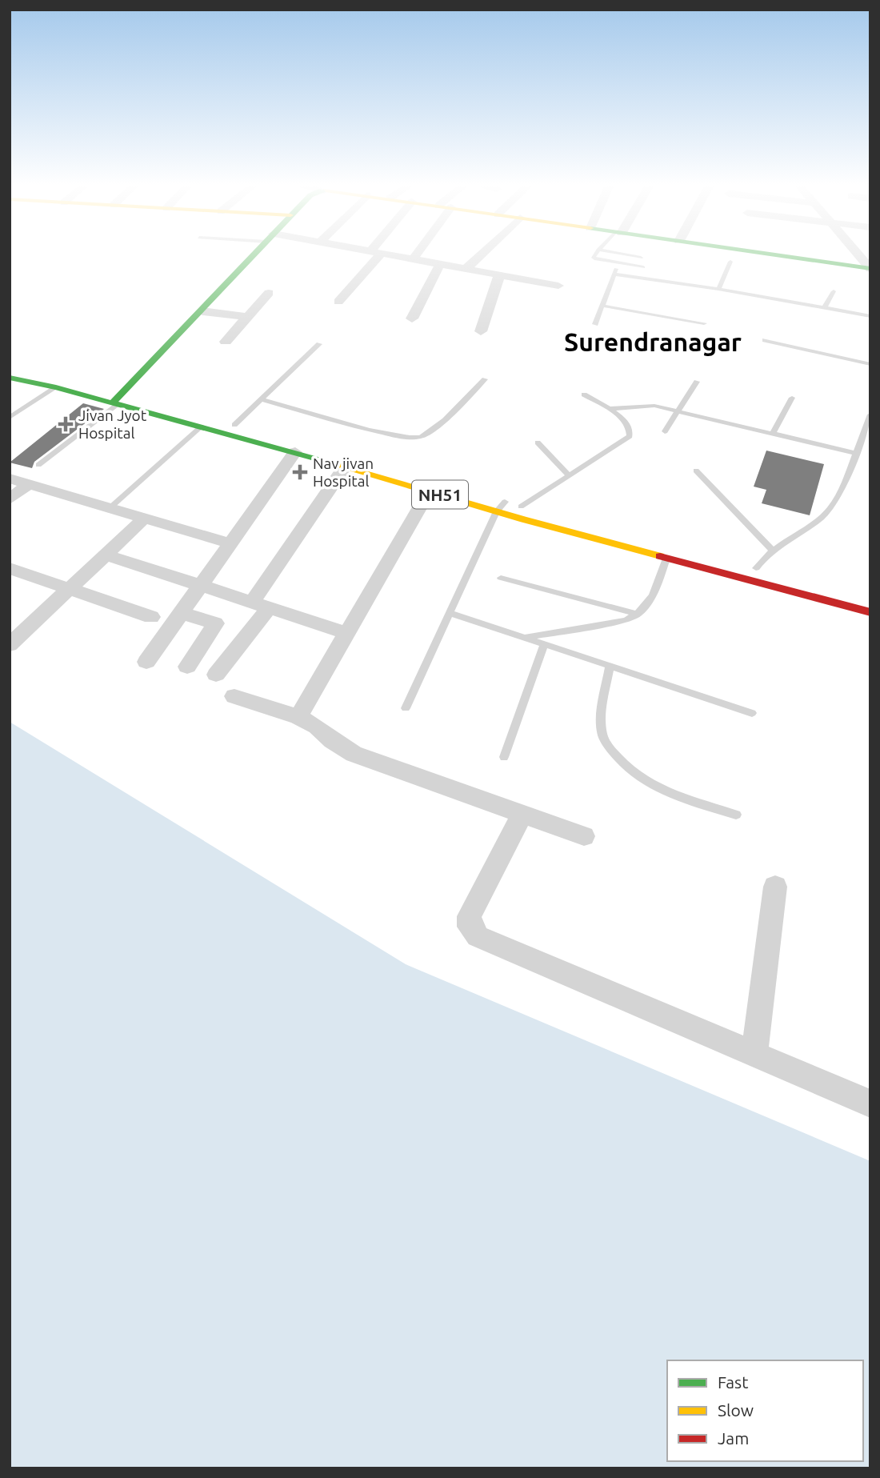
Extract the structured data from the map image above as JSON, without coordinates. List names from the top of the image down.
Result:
{
  "streets": {
    "main road": ["NH51"]
  },
  "districts": ["Surendranagar"],
  "places": {
    "health": ["Jivan Jyot Hospital", "Nav jivan Hospital"]
  },
  "legend": ["Fast", "Slow", "Jam"]
}
